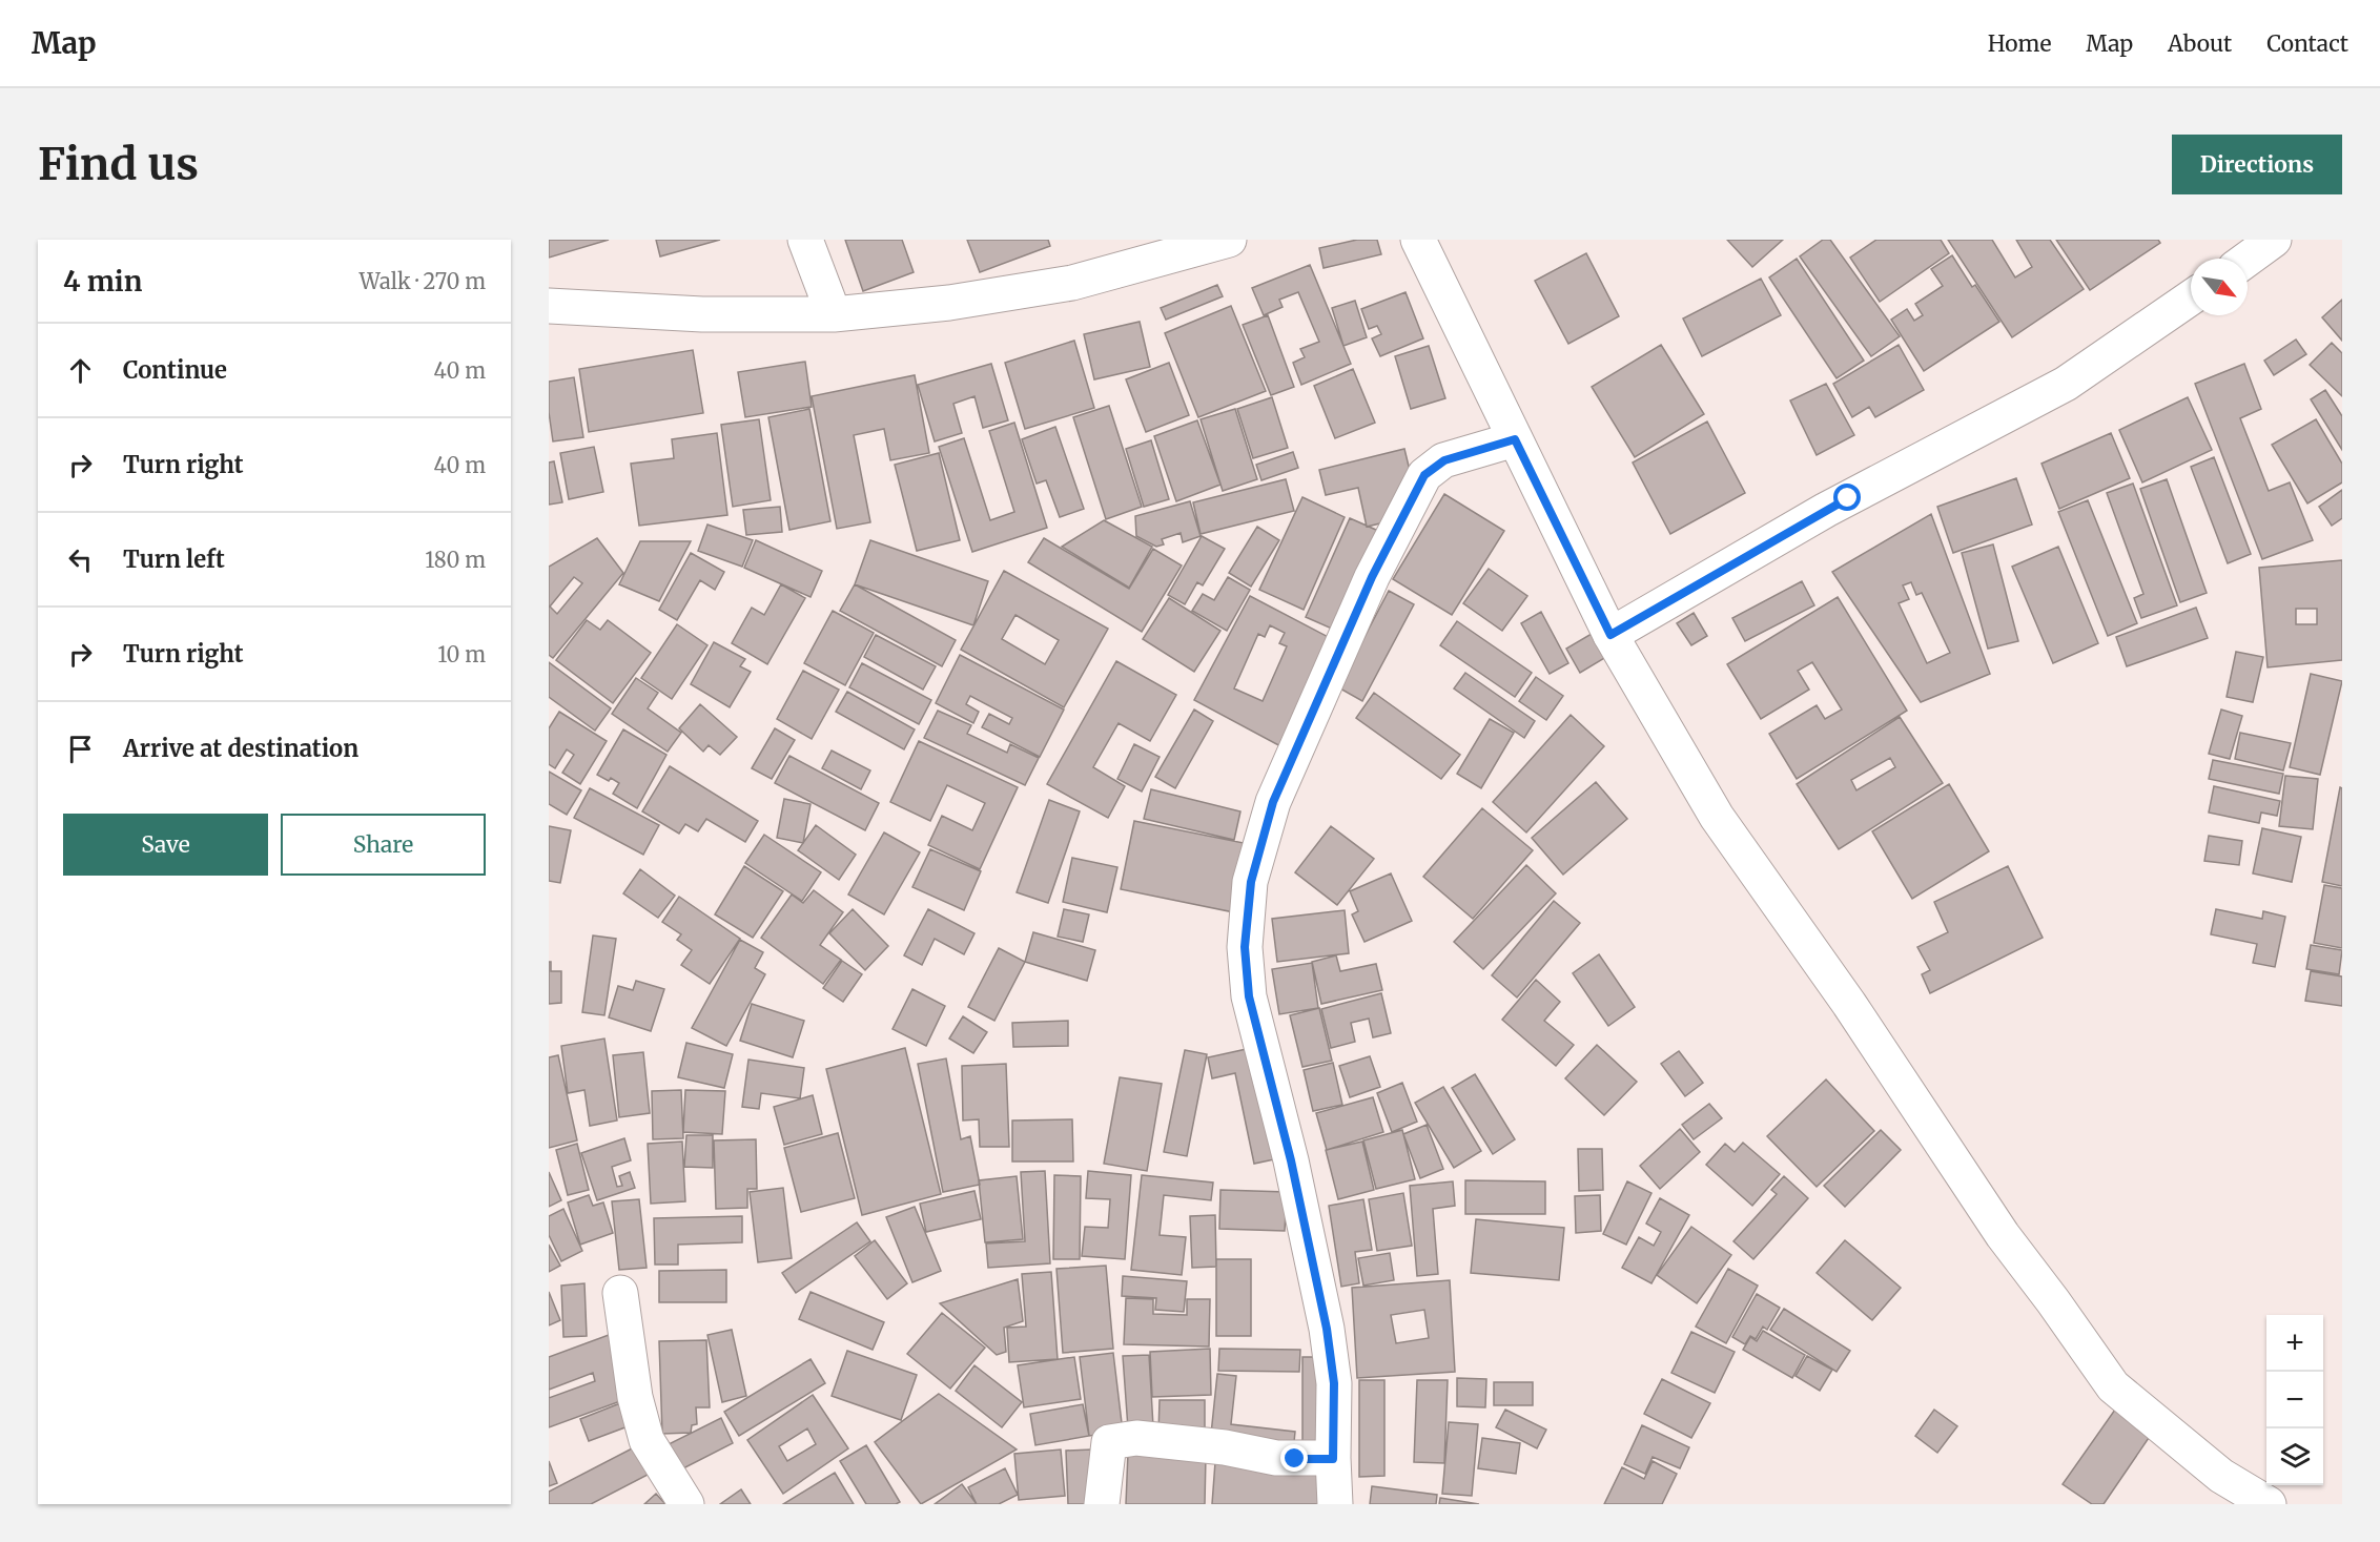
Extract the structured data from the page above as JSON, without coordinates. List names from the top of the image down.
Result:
{
  "north": "bottom right",
  "page": {
    "header": "Map",
    "nav": [
      "Home",
      "Map",
      "About",
      "Contact"
    ],
    "buttons": [
      "Directions",
      ["Save", "Share"]
    ],
    "title": "Find us",
    "heading": ["4 min", "Walk · 270 m"],
    "list": [
      ["Continue", "40 m"],
      ["Turn right", "40 m"],
      ["Turn left", "180 m"],
      ["Turn right", "10 m"],
      "Arrive at destination"
    ],
    "map_buttons": ["+", "−"]
  }
}
